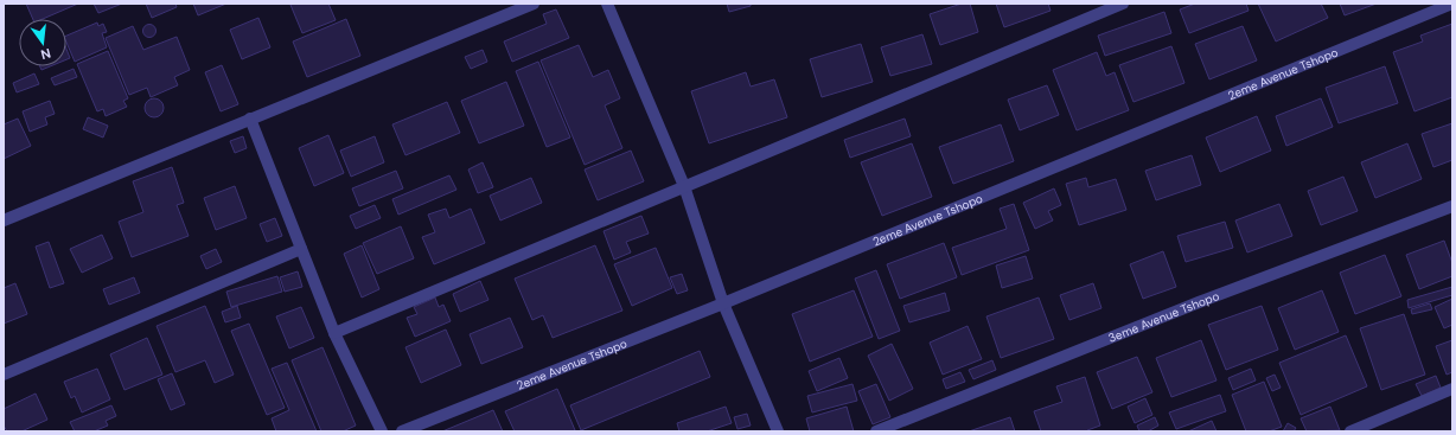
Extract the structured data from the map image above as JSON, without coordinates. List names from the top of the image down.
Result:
{
  "streets": {
    "street": ["2eme Avenue Tshopo", "3eme Avenue Tshopo"]
  },
  "north": "bottom"
}
